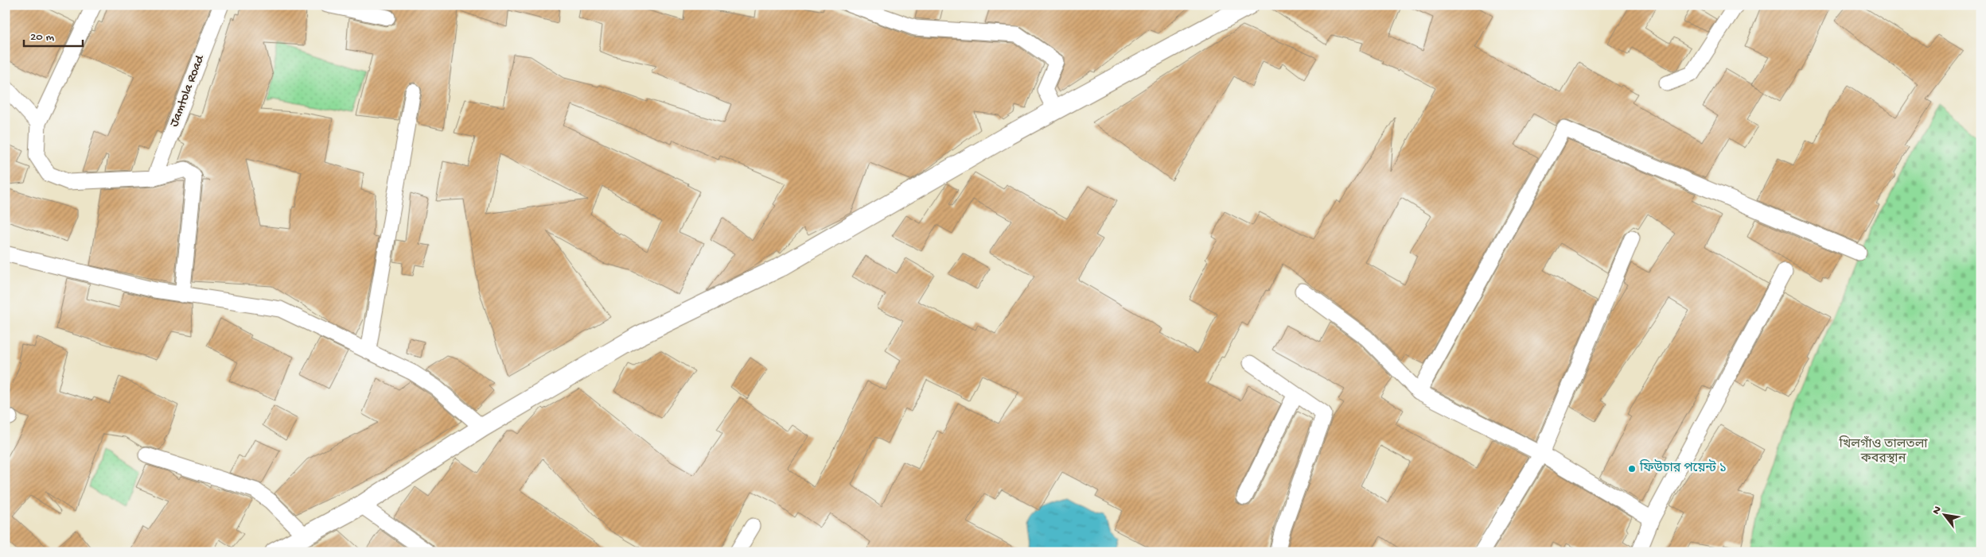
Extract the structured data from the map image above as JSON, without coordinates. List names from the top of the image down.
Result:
{
  "streets": {
    "street": ["Jamtola Road"]
  },
  "parks": ["খিলগাঁও তালতলা কবরস্থান"],
  "places": ["ফিউচার পয়েন্ট ১"],
  "scale_bar": "20 m",
  "north": "top left"
}
